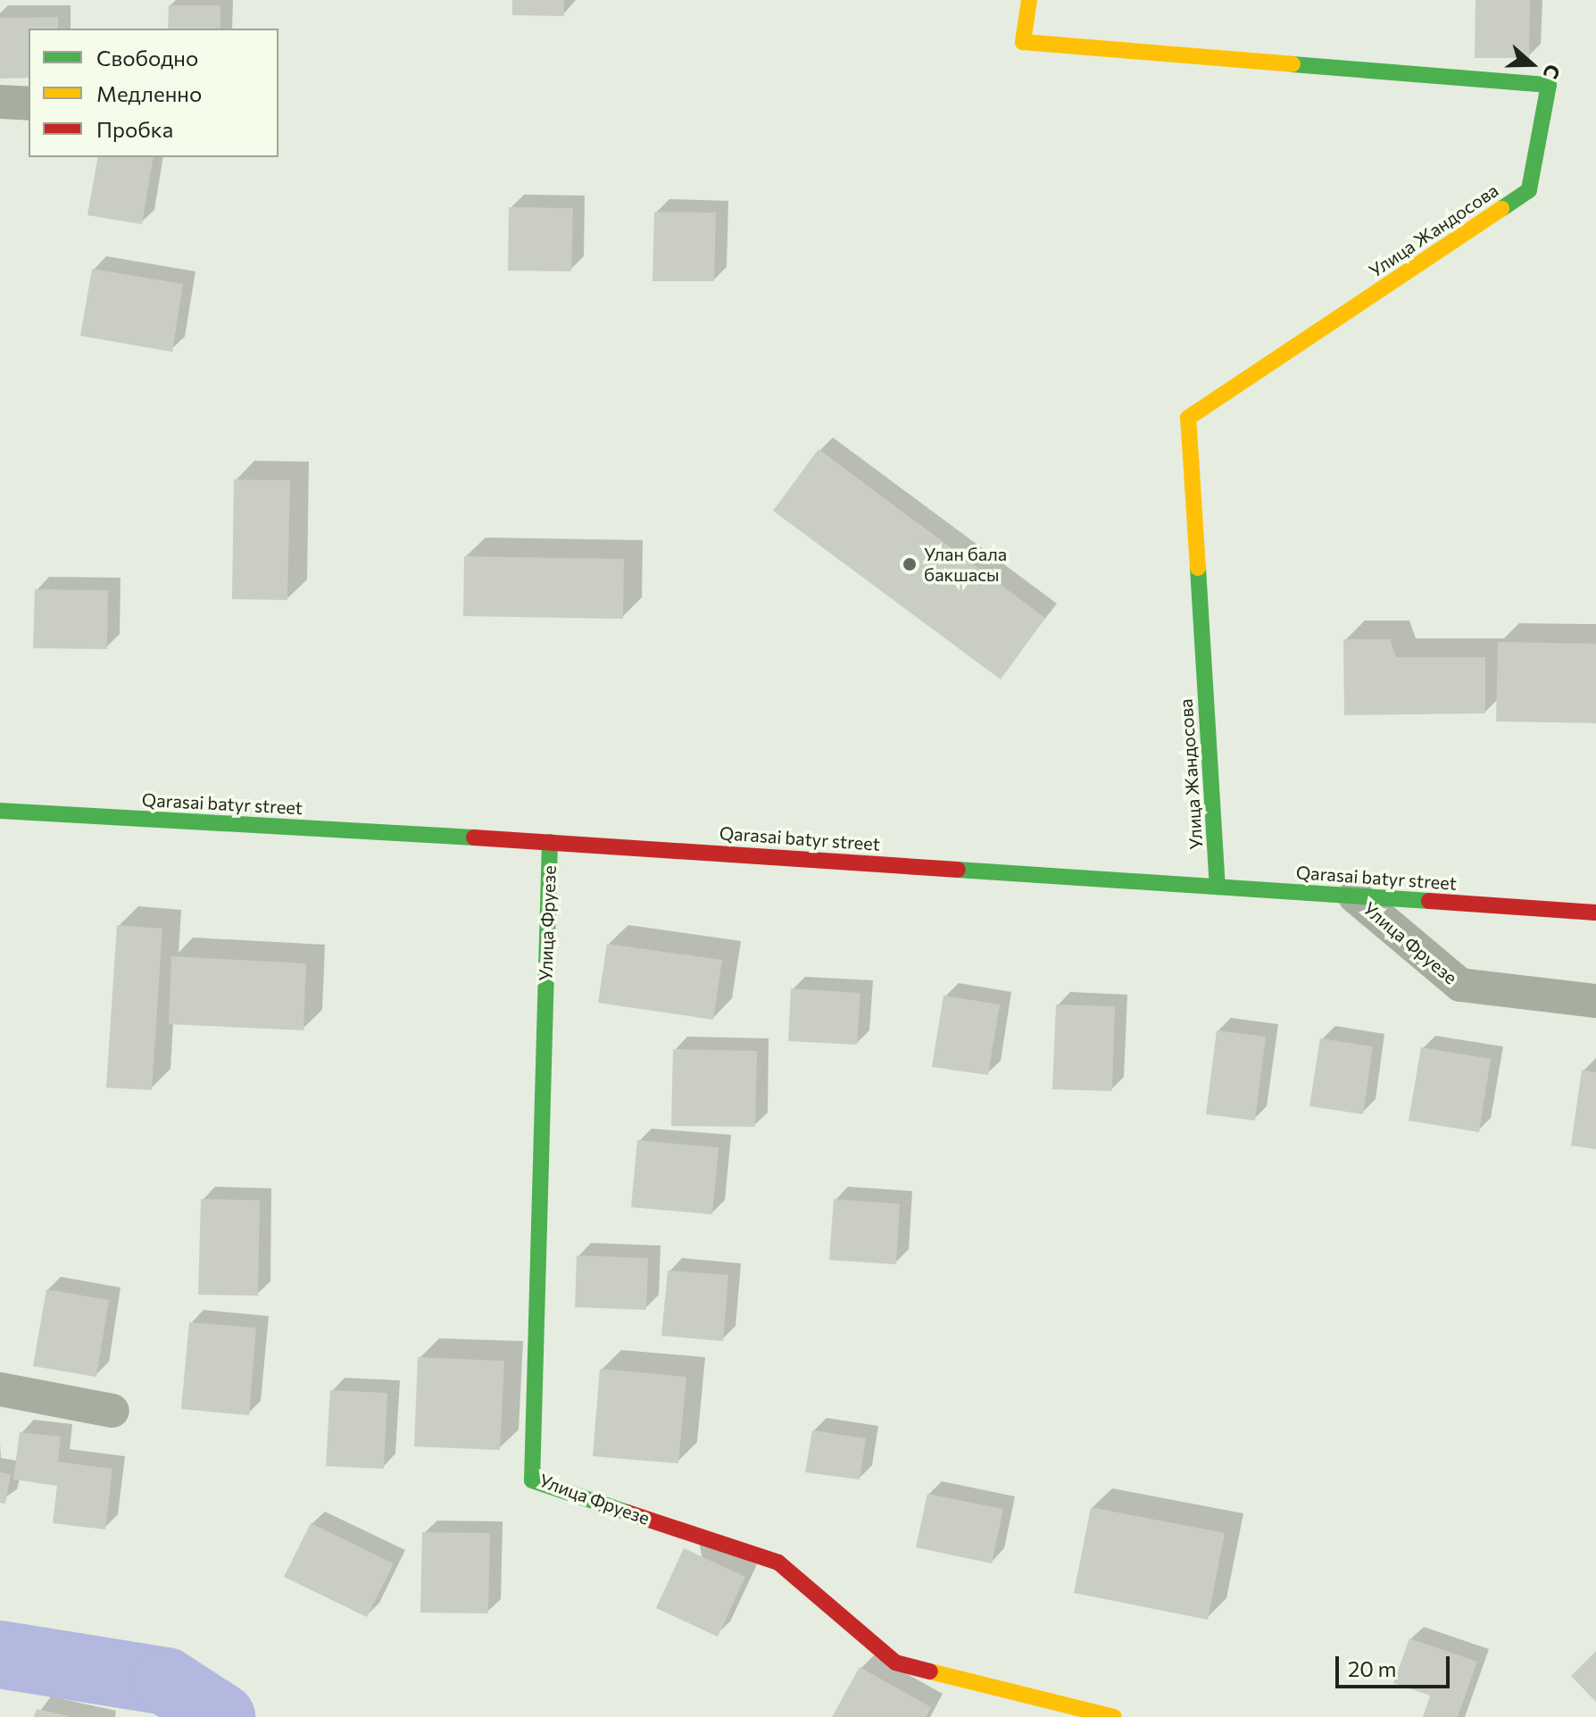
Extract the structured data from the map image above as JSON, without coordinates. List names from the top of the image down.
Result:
{
  "streets": {
    "street": ["Улица Жандосова", "Qarasai batyr street", "Улица Фруезе"]
  },
  "crossings": [
    ["Улица Жандосова", "Qarasai batyr street"],
    ["Qarasai batyr street", "Улица Фруезе"]
  ],
  "places": ["Улан бала бакшасы"],
  "legend": ["Свободно", "Медленно", "Пробка"],
  "scale_bar": "20 m",
  "north": "right"
}
